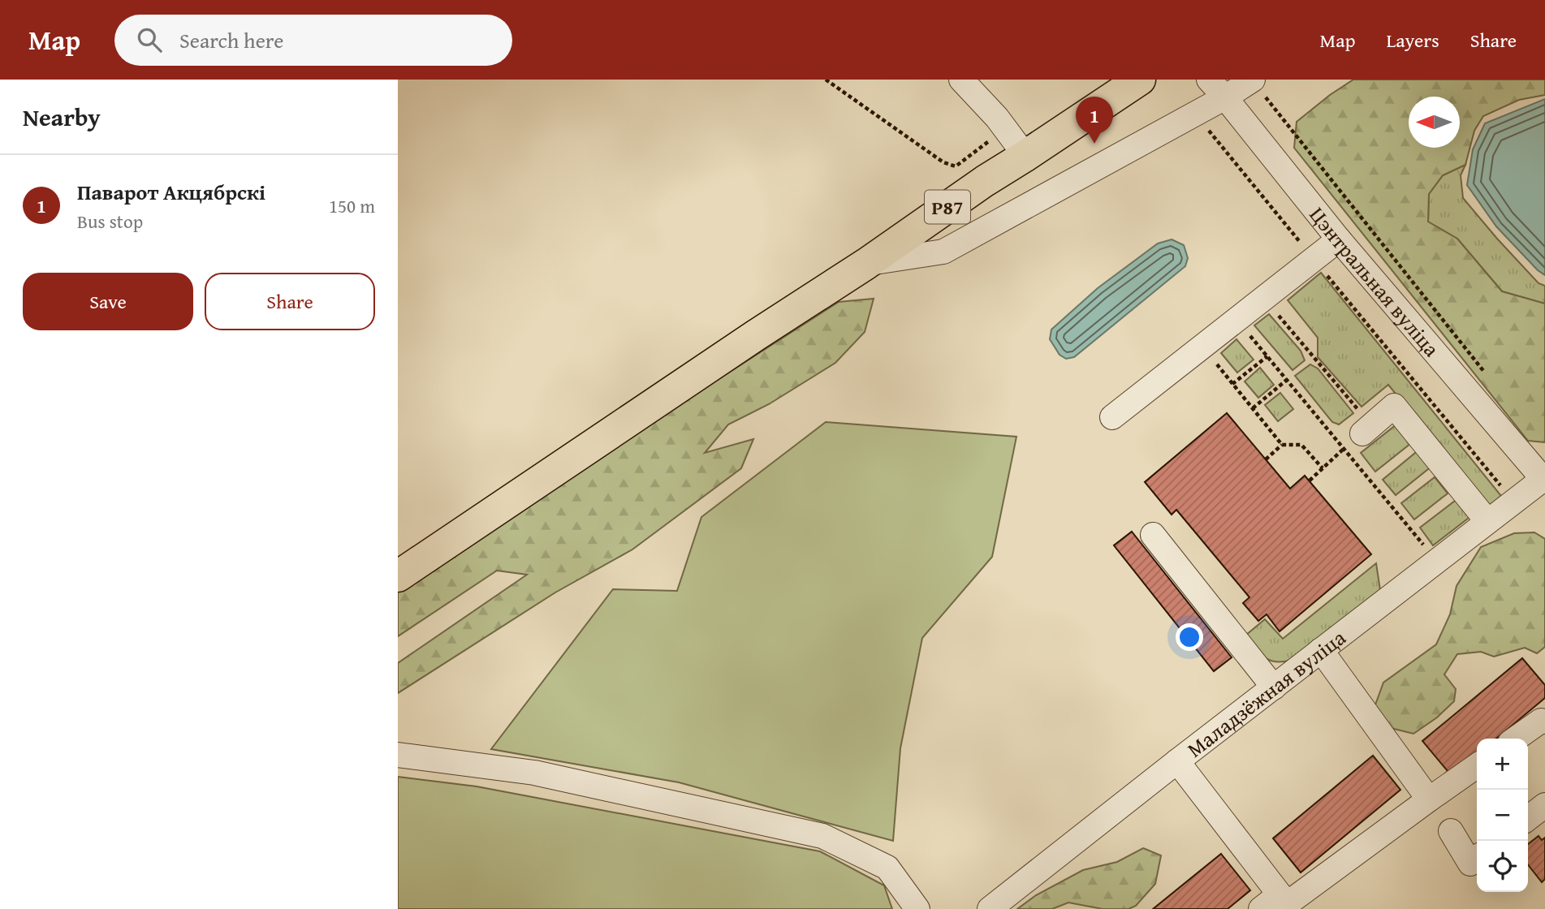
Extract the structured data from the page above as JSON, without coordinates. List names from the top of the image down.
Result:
{
  "streets": {
    "main road": ["Р87"],
    "street": ["Цэнтральная вуліца", "Маладзёжная вуліца"]
  },
  "crossings": [
    ["Цэнтральная вуліца", "Маладзёжная вуліца"]
  ],
  "north": "left",
  "page": {
    "header": "Map",
    "search": "Search here",
    "nav": ["Map", "Layers", "Share"],
    "heading": "Nearby",
    "pins": "1",
    "list": [
      {
        "mark": "1",
        "name": "Паварот Акцябрскі",
        "note": "Bus stop",
        "value": "150 m"
      }
    ],
    "buttons": ["Save", "Share"],
    "map_buttons": ["+", "−"]
  }
}
